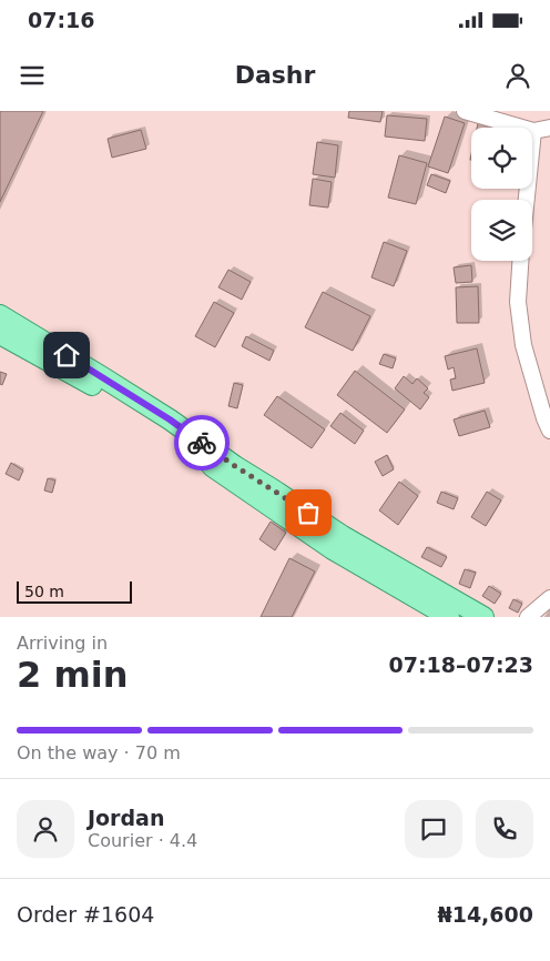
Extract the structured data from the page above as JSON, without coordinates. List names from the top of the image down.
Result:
{
  "scale_bar": "50 m",
  "page": {
    "status": "07:16",
    "header": "Dashr",
    "scale": "50 m",
    "heading": ["2 min", "Arriving in", "07:18–07:23"],
    "panel": [
      "Jordan",
      "Courier · 4.4",
      "Order #1604",
      "₦14,600"
    ],
    "bar": "On the way · 70 m"
  }
}
